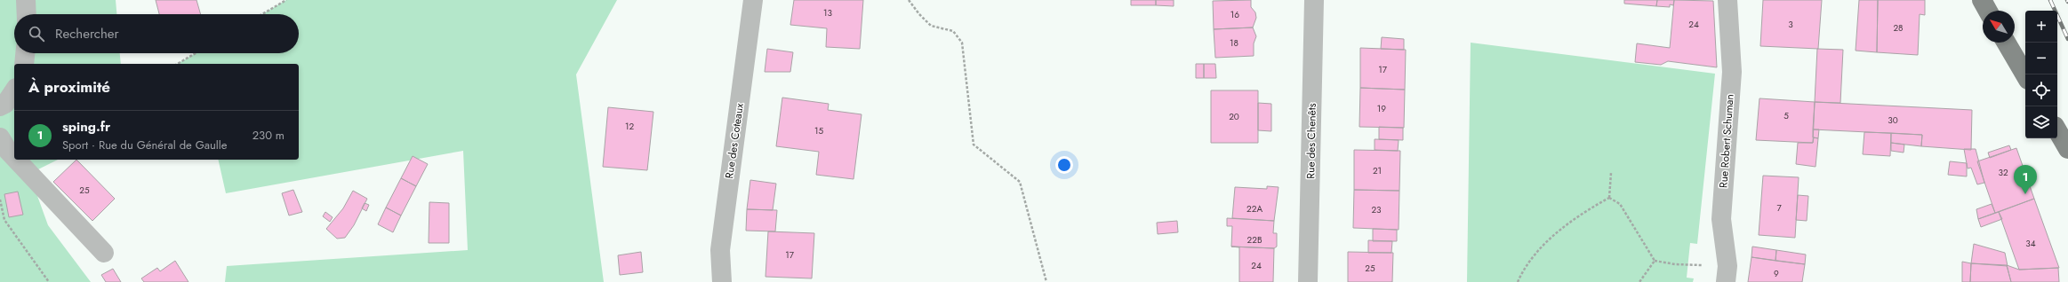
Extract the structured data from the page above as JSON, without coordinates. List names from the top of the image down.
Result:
{
  "streets": {
    "street": ["Rue des Coteaux", "Rue des Chenêts", "Rue Robert Schuman"]
  },
  "house_numbers": [
    "13",
    "16",
    "24",
    "3",
    "28",
    "18",
    "17",
    "19",
    "5",
    "20",
    "30",
    "12",
    "15",
    "21",
    "32",
    "25",
    "7",
    "22A",
    "23",
    "22B",
    "34",
    "17",
    "24",
    "25",
    "9"
  ],
  "north": "top left",
  "page": {
    "map_buttons": ["+", "−"],
    "search": "Rechercher",
    "heading": "À proximité",
    "list": [
      {
        "mark": "1",
        "name": "sping.fr",
        "note": "Sport · Rue du Général de Gaulle",
        "value": "230 m"
      }
    ],
    "pins": "1"
  }
}
